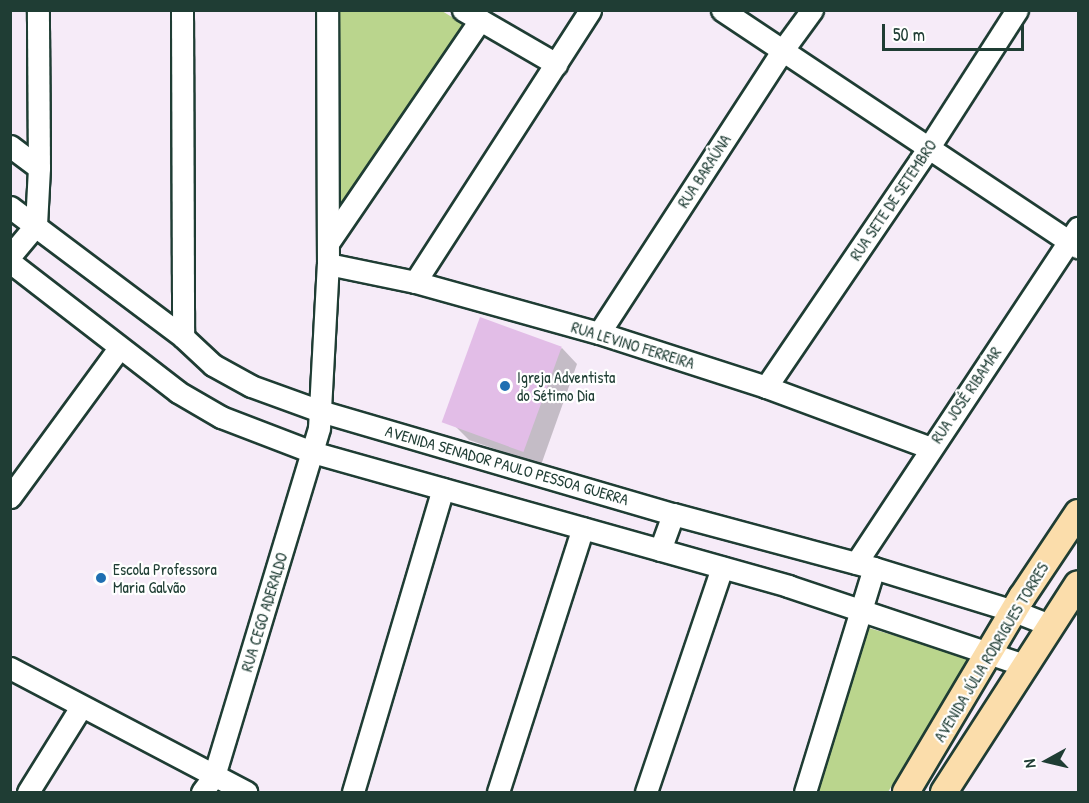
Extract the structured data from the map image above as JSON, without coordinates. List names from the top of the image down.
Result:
{
  "streets": {
    "main road": ["AVENIDA JÚLIA RODRIGUES TORRES"],
    "street": [
      "RUA BARAÚNA",
      "RUA SETE DE SETEMBRO",
      "RUA LEVINO FERREIRA",
      "RUA JOSÉ RIBAMAR",
      "AVENIDA SENADOR PAULO PESSOA GUERRA",
      "RUA CEGO ADERALDO"
    ]
  },
  "crossings": [
    ["RUA BARAÚNA", "RUA LEVINO FERREIRA"],
    ["RUA SETE DE SETEMBRO", "RUA LEVINO FERREIRA"],
    ["RUA LEVINO FERREIRA", "RUA JOSÉ RIBAMAR"],
    ["RUA LEVINO FERREIRA", "RUA CEGO ADERALDO"],
    ["RUA JOSÉ RIBAMAR", "AVENIDA SENADOR PAULO PESSOA GUERRA"],
    ["AVENIDA SENADOR PAULO PESSOA GUERRA", "RUA CEGO ADERALDO"],
    ["AVENIDA SENADOR PAULO PESSOA GUERRA", "AVENIDA JÚLIA RODRIGUES TORRES"]
  ],
  "places": ["Igreja Adventista do Sétimo Dia", "Escola Professora Maria Galvão"],
  "scale_bar": "50 m",
  "north": "left"
}
